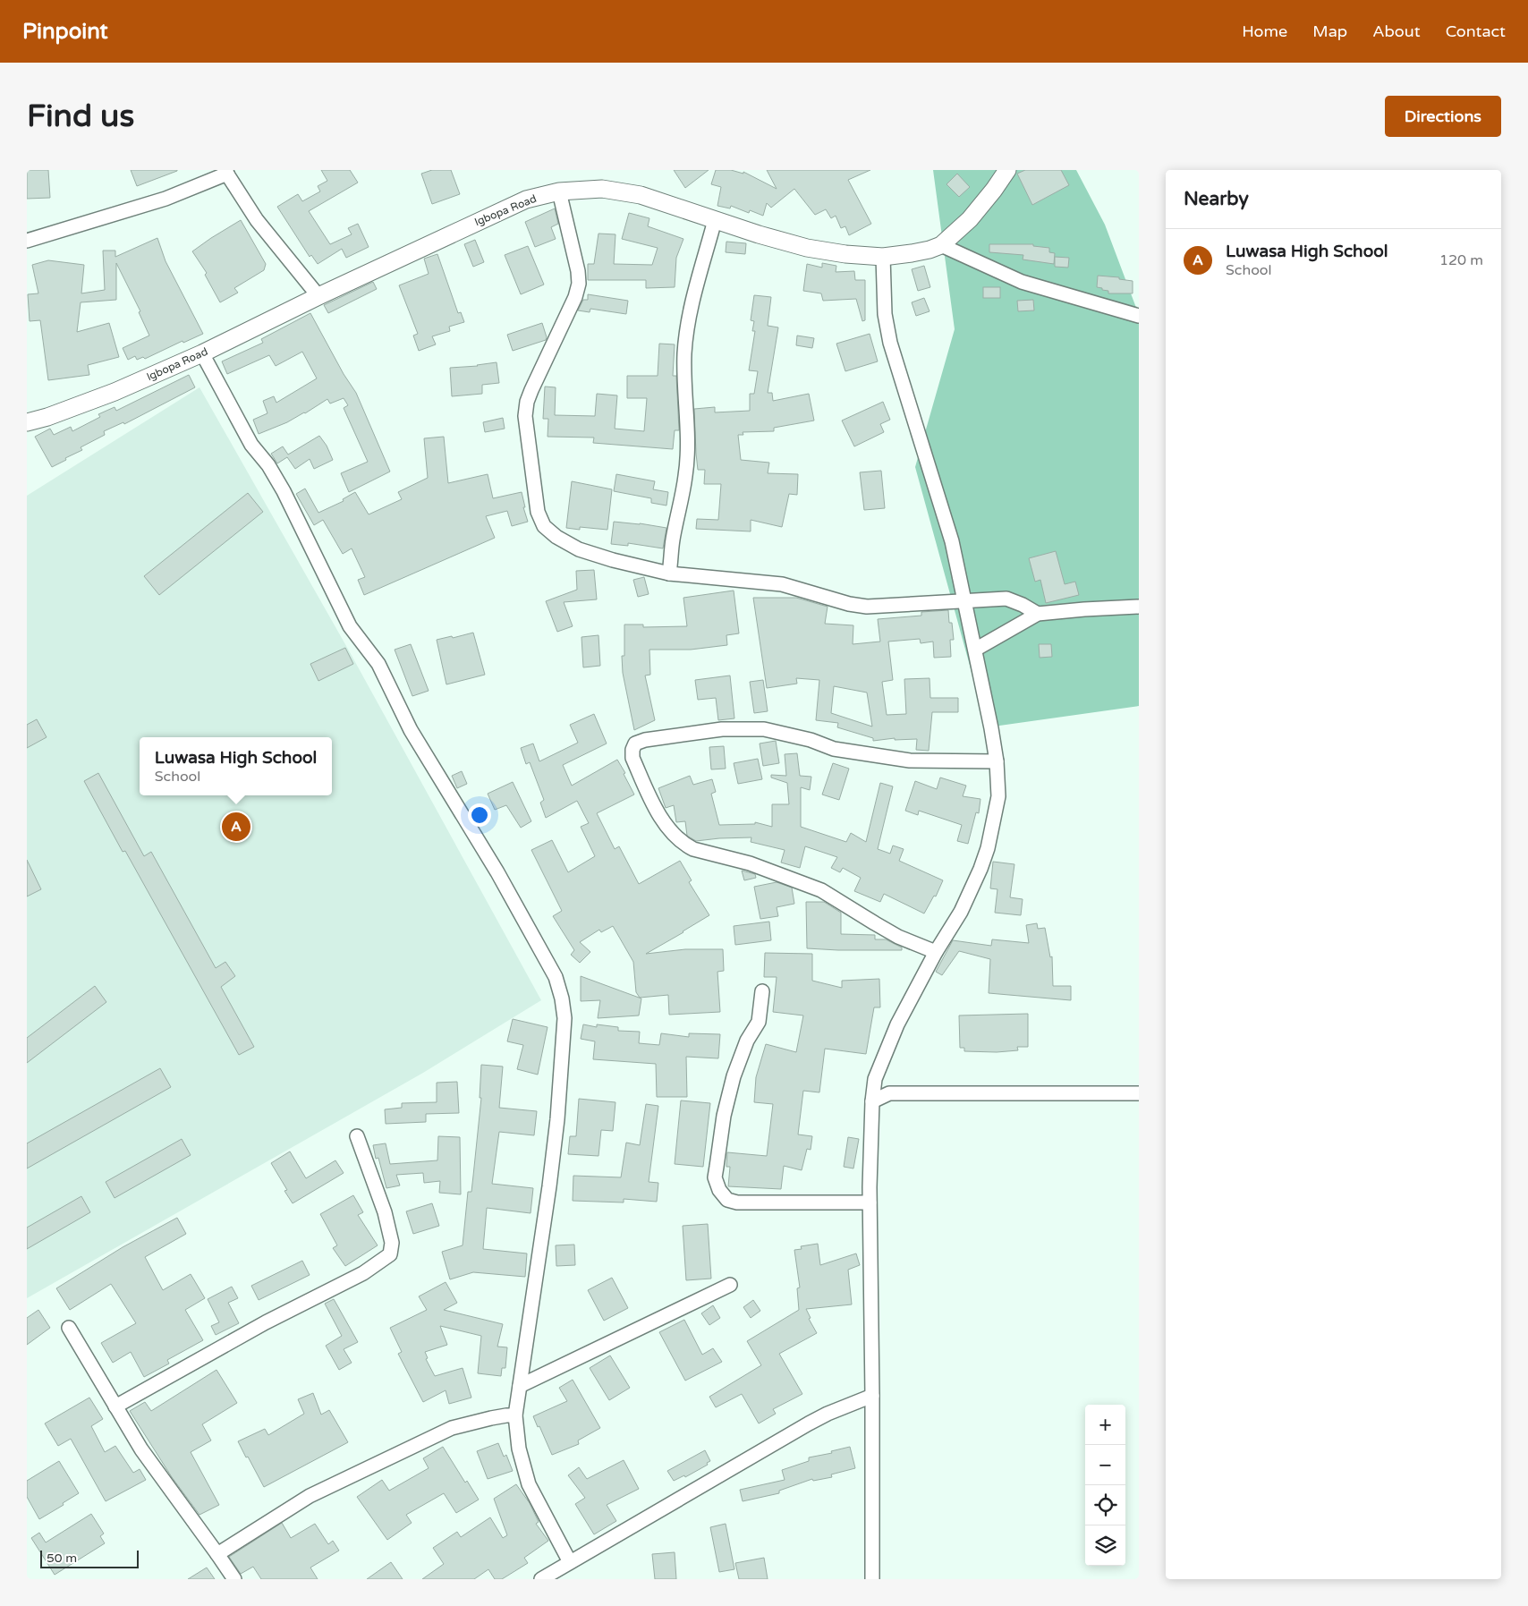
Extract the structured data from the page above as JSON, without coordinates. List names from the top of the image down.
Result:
{
  "streets": {
    "street": ["Igbopa Road"]
  },
  "scale_bar": "50 m",
  "page": {
    "header": "Pinpoint",
    "nav": [
      "Home",
      "Map",
      "About",
      "Contact"
    ],
    "buttons": "Directions",
    "title": "Find us",
    "heading": "Nearby",
    "list": [
      {
        "mark": "A",
        "name": "Luwasa High School",
        "note": "School",
        "value": "120 m"
      }
    ],
    "popup": ["Luwasa High School", "School"],
    "pins": "A",
    "map_buttons": ["+", "−"],
    "scale": "50 m"
  }
}
